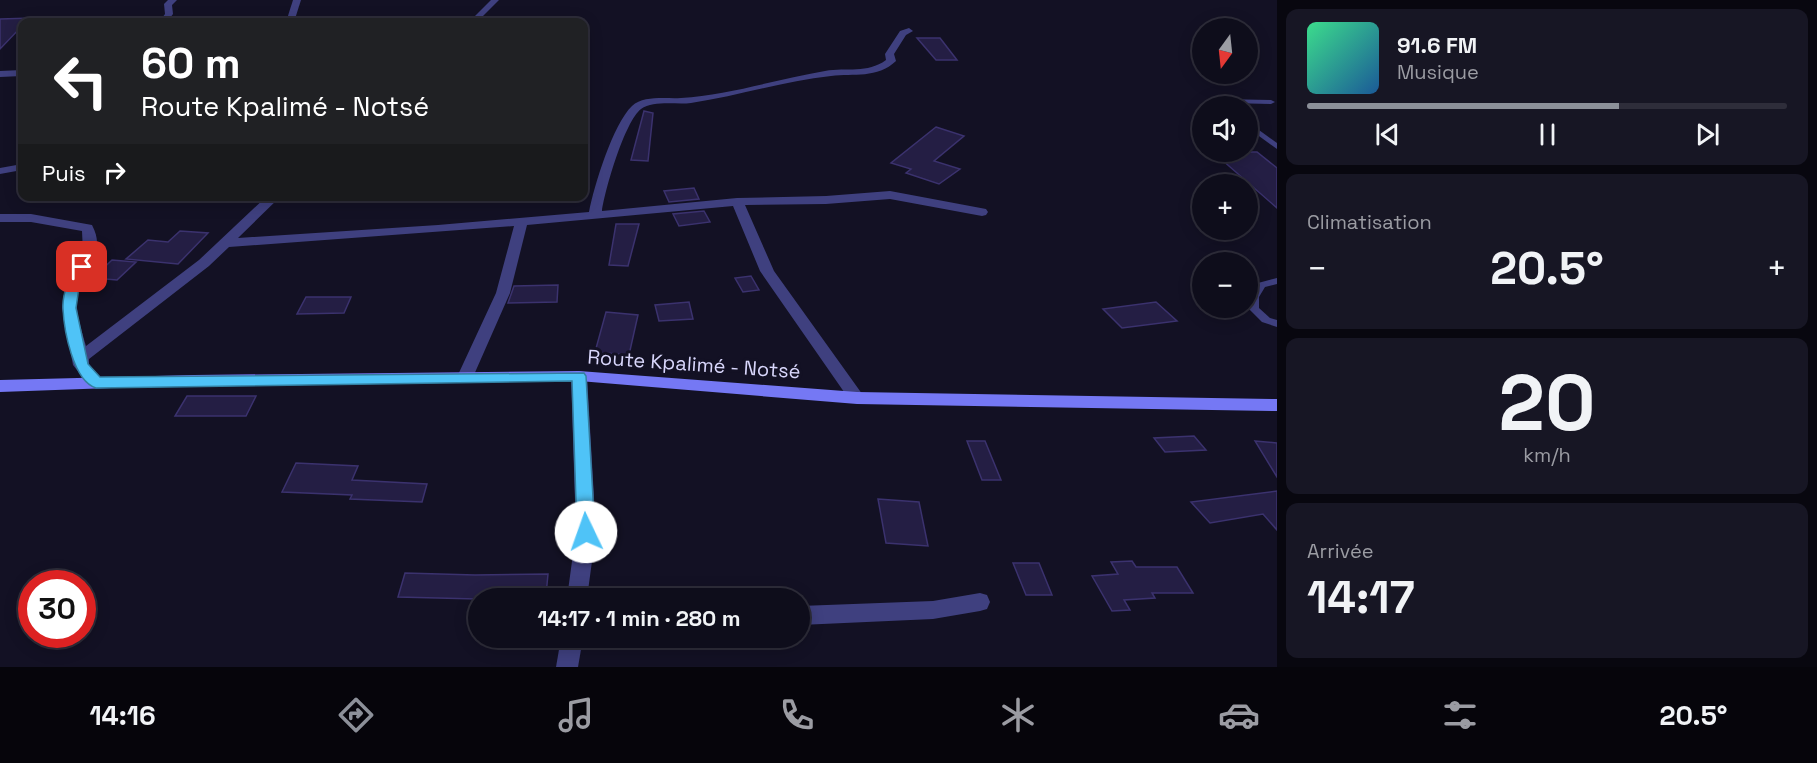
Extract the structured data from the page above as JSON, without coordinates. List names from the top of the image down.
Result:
{
  "streets": {
    "main road": ["Route Kpalimé - Notsé"]
  },
  "north": "bottom",
  "page": {
    "map_buttons": ["+", "−"],
    "turn": ["60 m", "Route Kpalimé - Notsé"],
    "song": ["91.6 FM", "Musique"],
    "then": "Puis",
    "tile": [
      "Climatisation",
      ["20", "km/h"],
      ["Arrivée", "14:17"]
    ],
    "heat": ["−", "20.5°", "+"],
    "limit": "30",
    "trip": "14:17 · 1 min · 280 m",
    "tabs": ["14:16", "20.5°"]
  }
}
